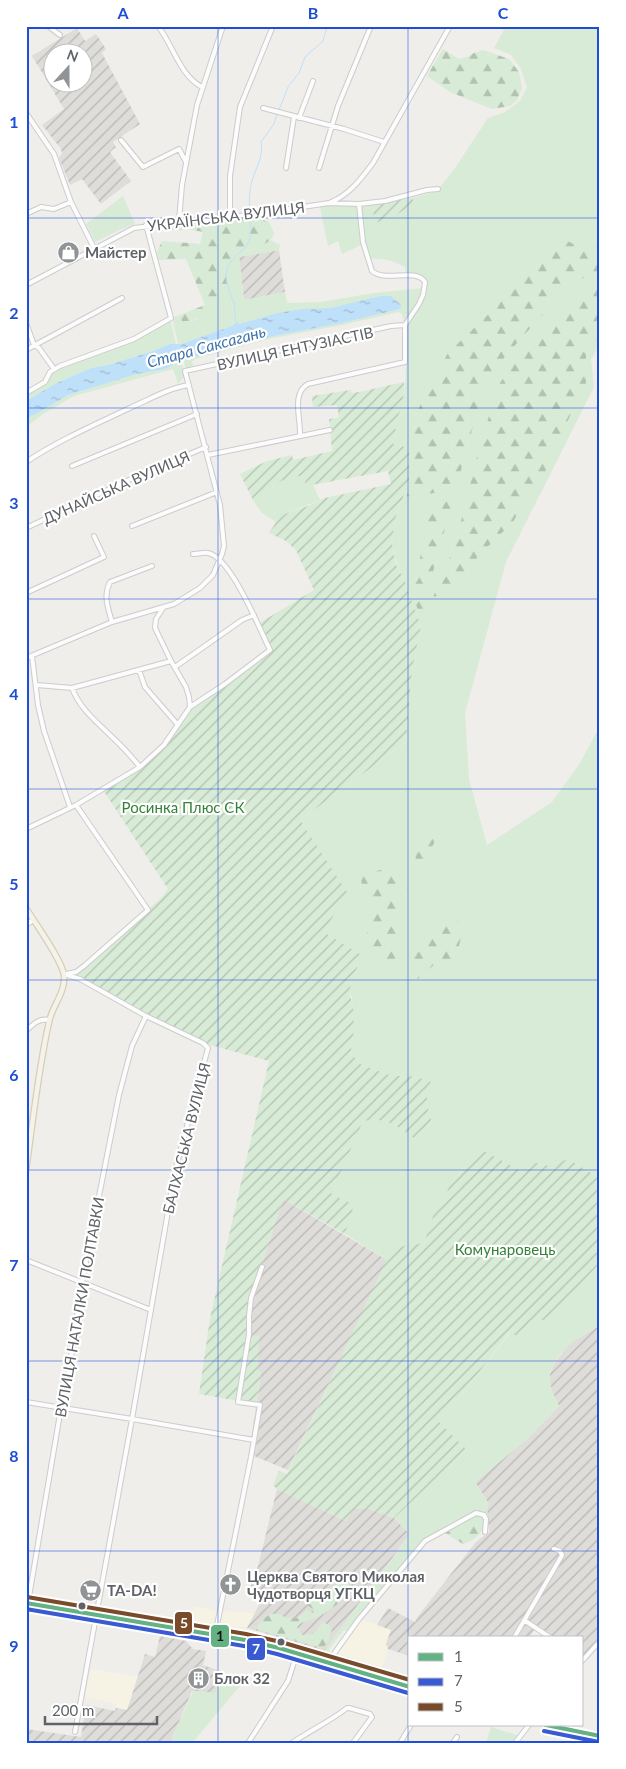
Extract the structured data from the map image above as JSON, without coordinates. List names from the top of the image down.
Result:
{
  "streets": {
    "street": [
      "УКРАЇНСЬКА ВУЛИЦЯ",
      "ВУЛИЦЯ ЕНТУЗІАСТІВ",
      "ДУНАЙСЬКА ВУЛИЦЯ",
      "БАЛХАСЬКА ВУЛИЦЯ",
      "ВУЛИЦЯ НАТАЛКИ ПОЛТАВКИ"
    ]
  },
  "crossings": [
    ["БАЛХАСЬКА ВУЛИЦЯ", "ВУЛИЦЯ НАТАЛКИ ПОЛТАВКИ"]
  ],
  "water": ["Стара Саксагань"],
  "parks": ["Росинка Плюс СК", "Комунаровець"],
  "places": {
    "shop": ["Майстер"],
    "church": ["Церква Святого Миколая Чудотворця УГКЦ"],
    "supermarket": ["TA-DA!"],
    "building": ["Блок 32"]
  },
  "lines": ["transit line 5", "transit line 1", "transit line 7"],
  "legend": ["1", "7", "5"],
  "scale_bar": "200 m",
  "north": "top",
  "grid": {
    "columns": ["A", "B", "C"],
    "rows": [
      "1",
      "2",
      "3",
      "4",
      "5",
      "6",
      "7",
      "8",
      "9"
    ]
  }
}
